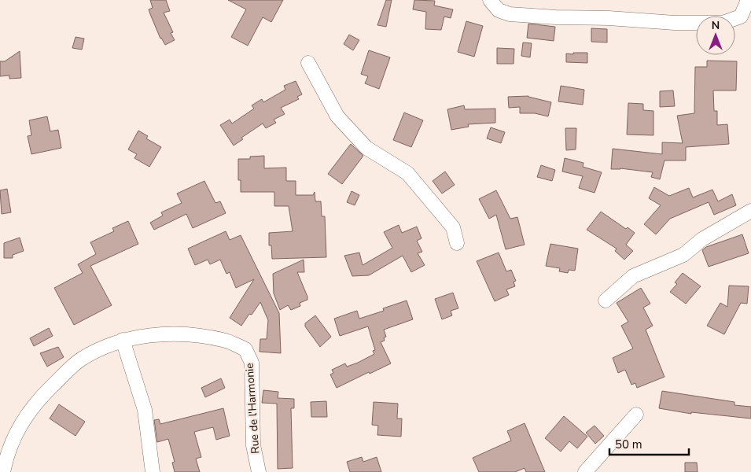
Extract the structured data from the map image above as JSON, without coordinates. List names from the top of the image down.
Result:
{
  "streets": {
    "street": ["Rue de l'Harmonie"]
  },
  "scale_bar": "50 m",
  "north": "top"
}
